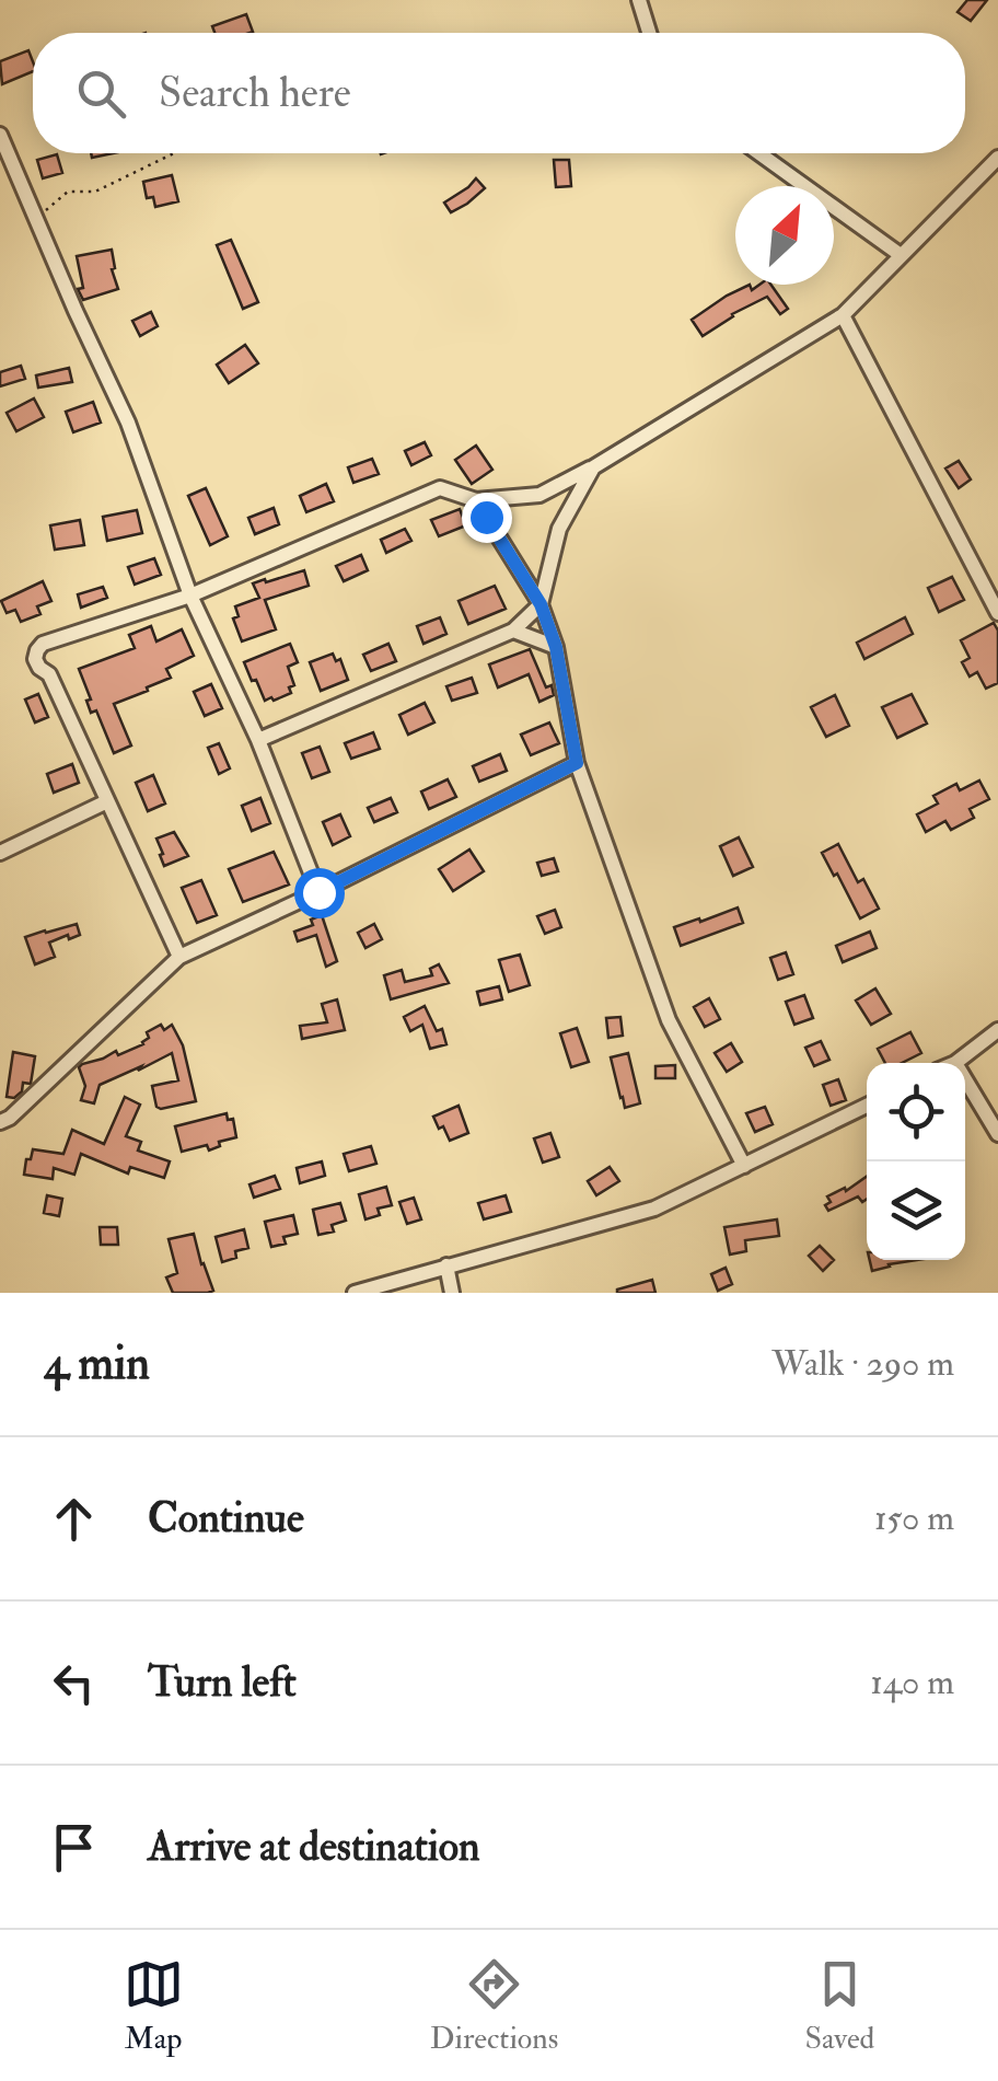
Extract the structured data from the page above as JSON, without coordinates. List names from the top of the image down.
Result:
{
  "north": "top right",
  "page": {
    "search": "Search here",
    "heading": ["4 min", "Walk · 290 m"],
    "list": [
      ["Continue", "150 m"],
      ["Turn left", "140 m"],
      "Arrive at destination"
    ],
    "nav": ["Map", "Directions", "Saved"]
  }
}
